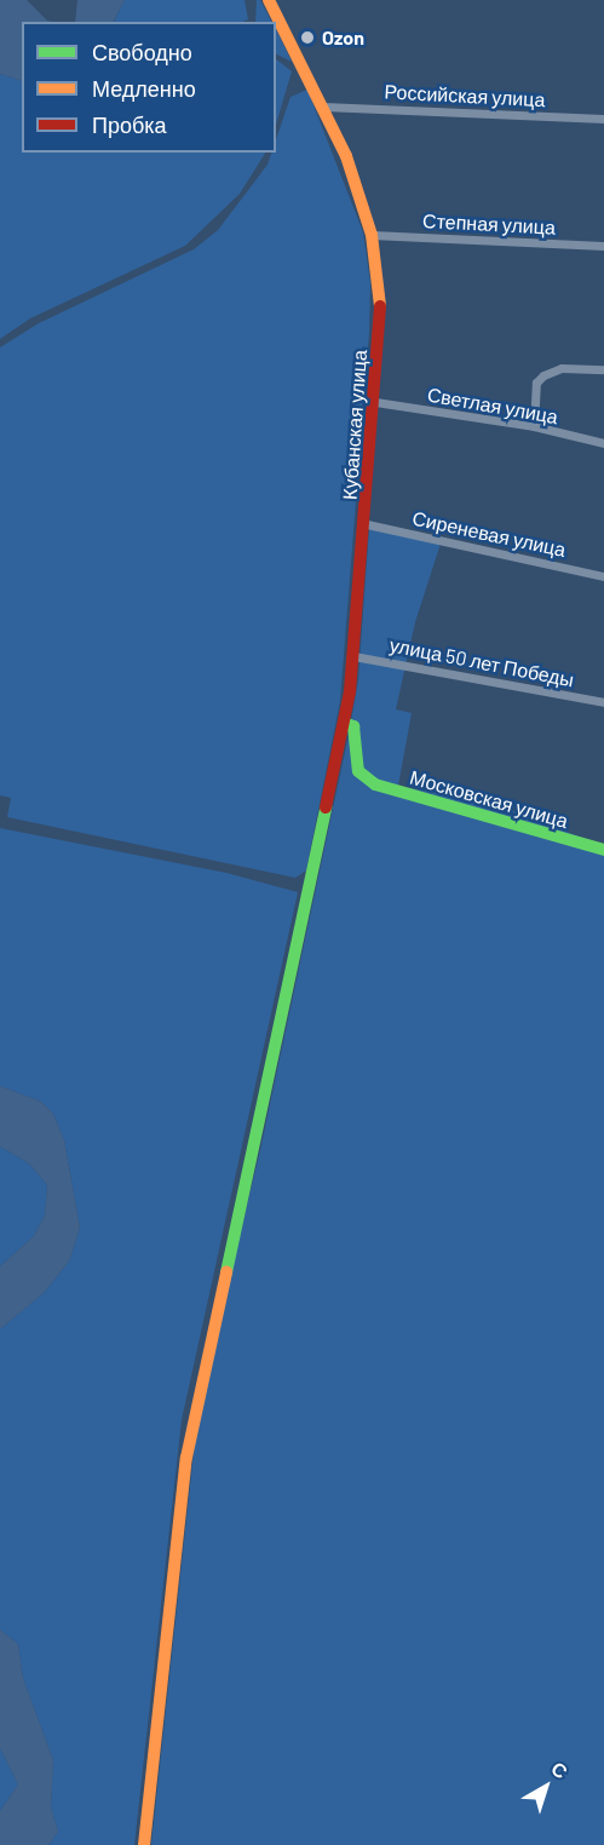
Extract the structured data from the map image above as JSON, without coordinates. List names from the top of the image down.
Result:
{
  "streets": {
    "main road": ["Кубанская улица", "Московская улица"],
    "street": [
      "Российская улица",
      "Степная улица",
      "Светлая улица",
      "Сиреневая улица",
      "улица 50 лет Победы"
    ]
  },
  "crossings": [
    ["Российская улица", "Кубанская улица"],
    ["Степная улица", "Кубанская улица"],
    ["Светлая улица", "Кубанская улица"],
    ["Кубанская улица", "Сиреневая улица"],
    ["Кубанская улица", "улица 50 лет Победы"],
    ["Кубанская улица", "Московская улица"]
  ],
  "places": ["Ozon"],
  "legend": ["Свободно", "Медленно", "Пробка"],
  "north": "top right"
}
